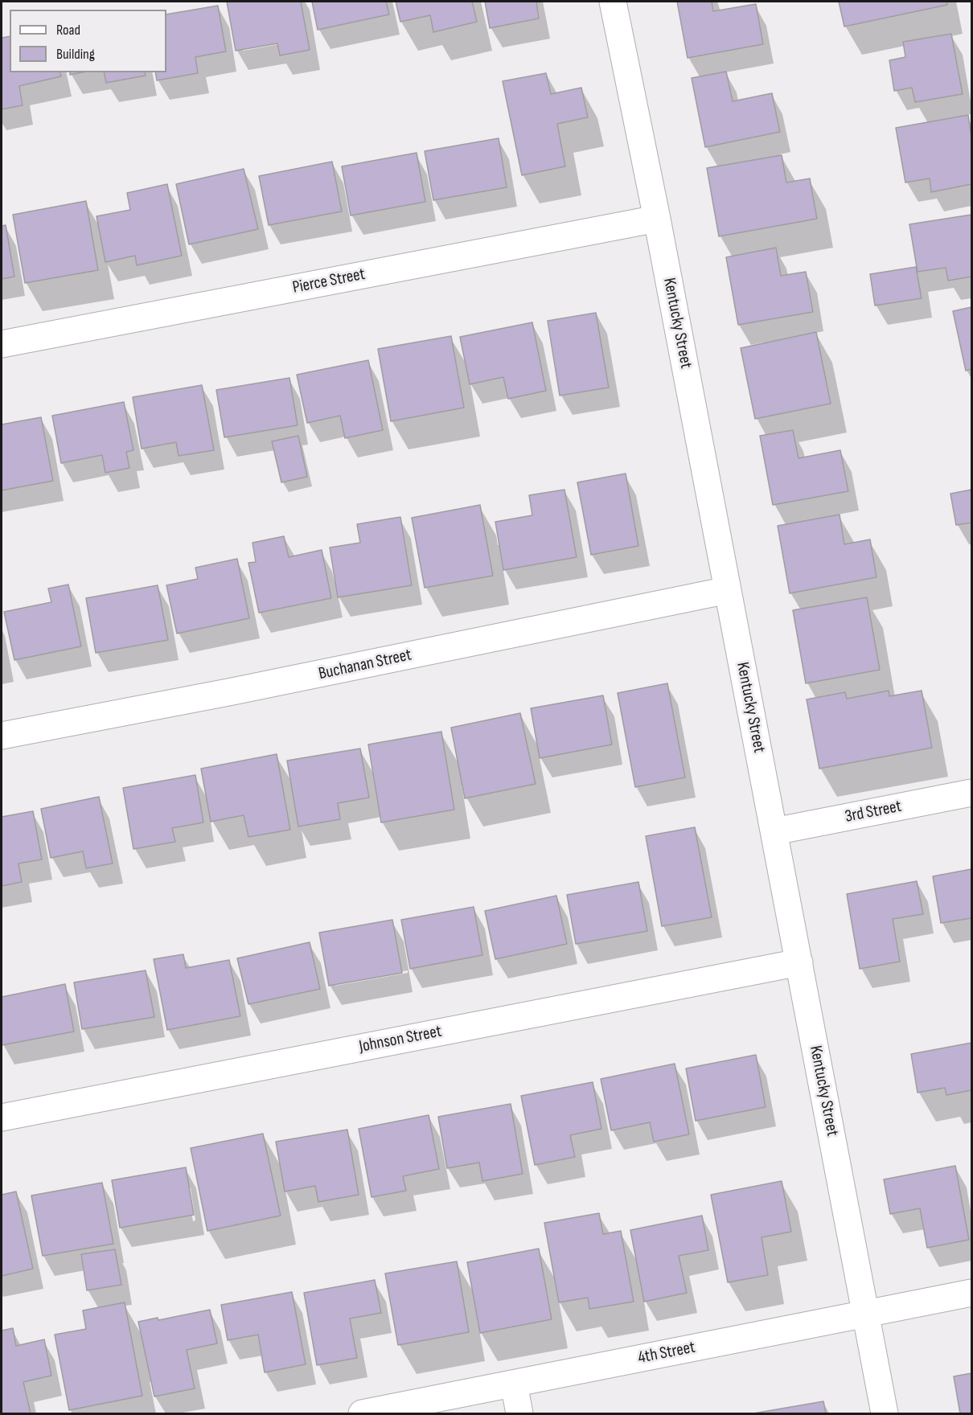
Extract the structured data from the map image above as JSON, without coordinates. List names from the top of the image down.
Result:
{
  "streets": {
    "street": [
      "Pierce Street",
      "Kentucky Street",
      "Buchanan Street",
      "3rd Street",
      "Johnson Street",
      "4th Street"
    ]
  },
  "crossings": [
    ["Pierce Street", "Kentucky Street"],
    ["Kentucky Street", "Buchanan Street"],
    ["Kentucky Street", "3rd Street"],
    ["Kentucky Street", "Johnson Street"],
    ["Kentucky Street", "4th Street"]
  ],
  "legend": ["Road", "Building"]
}
